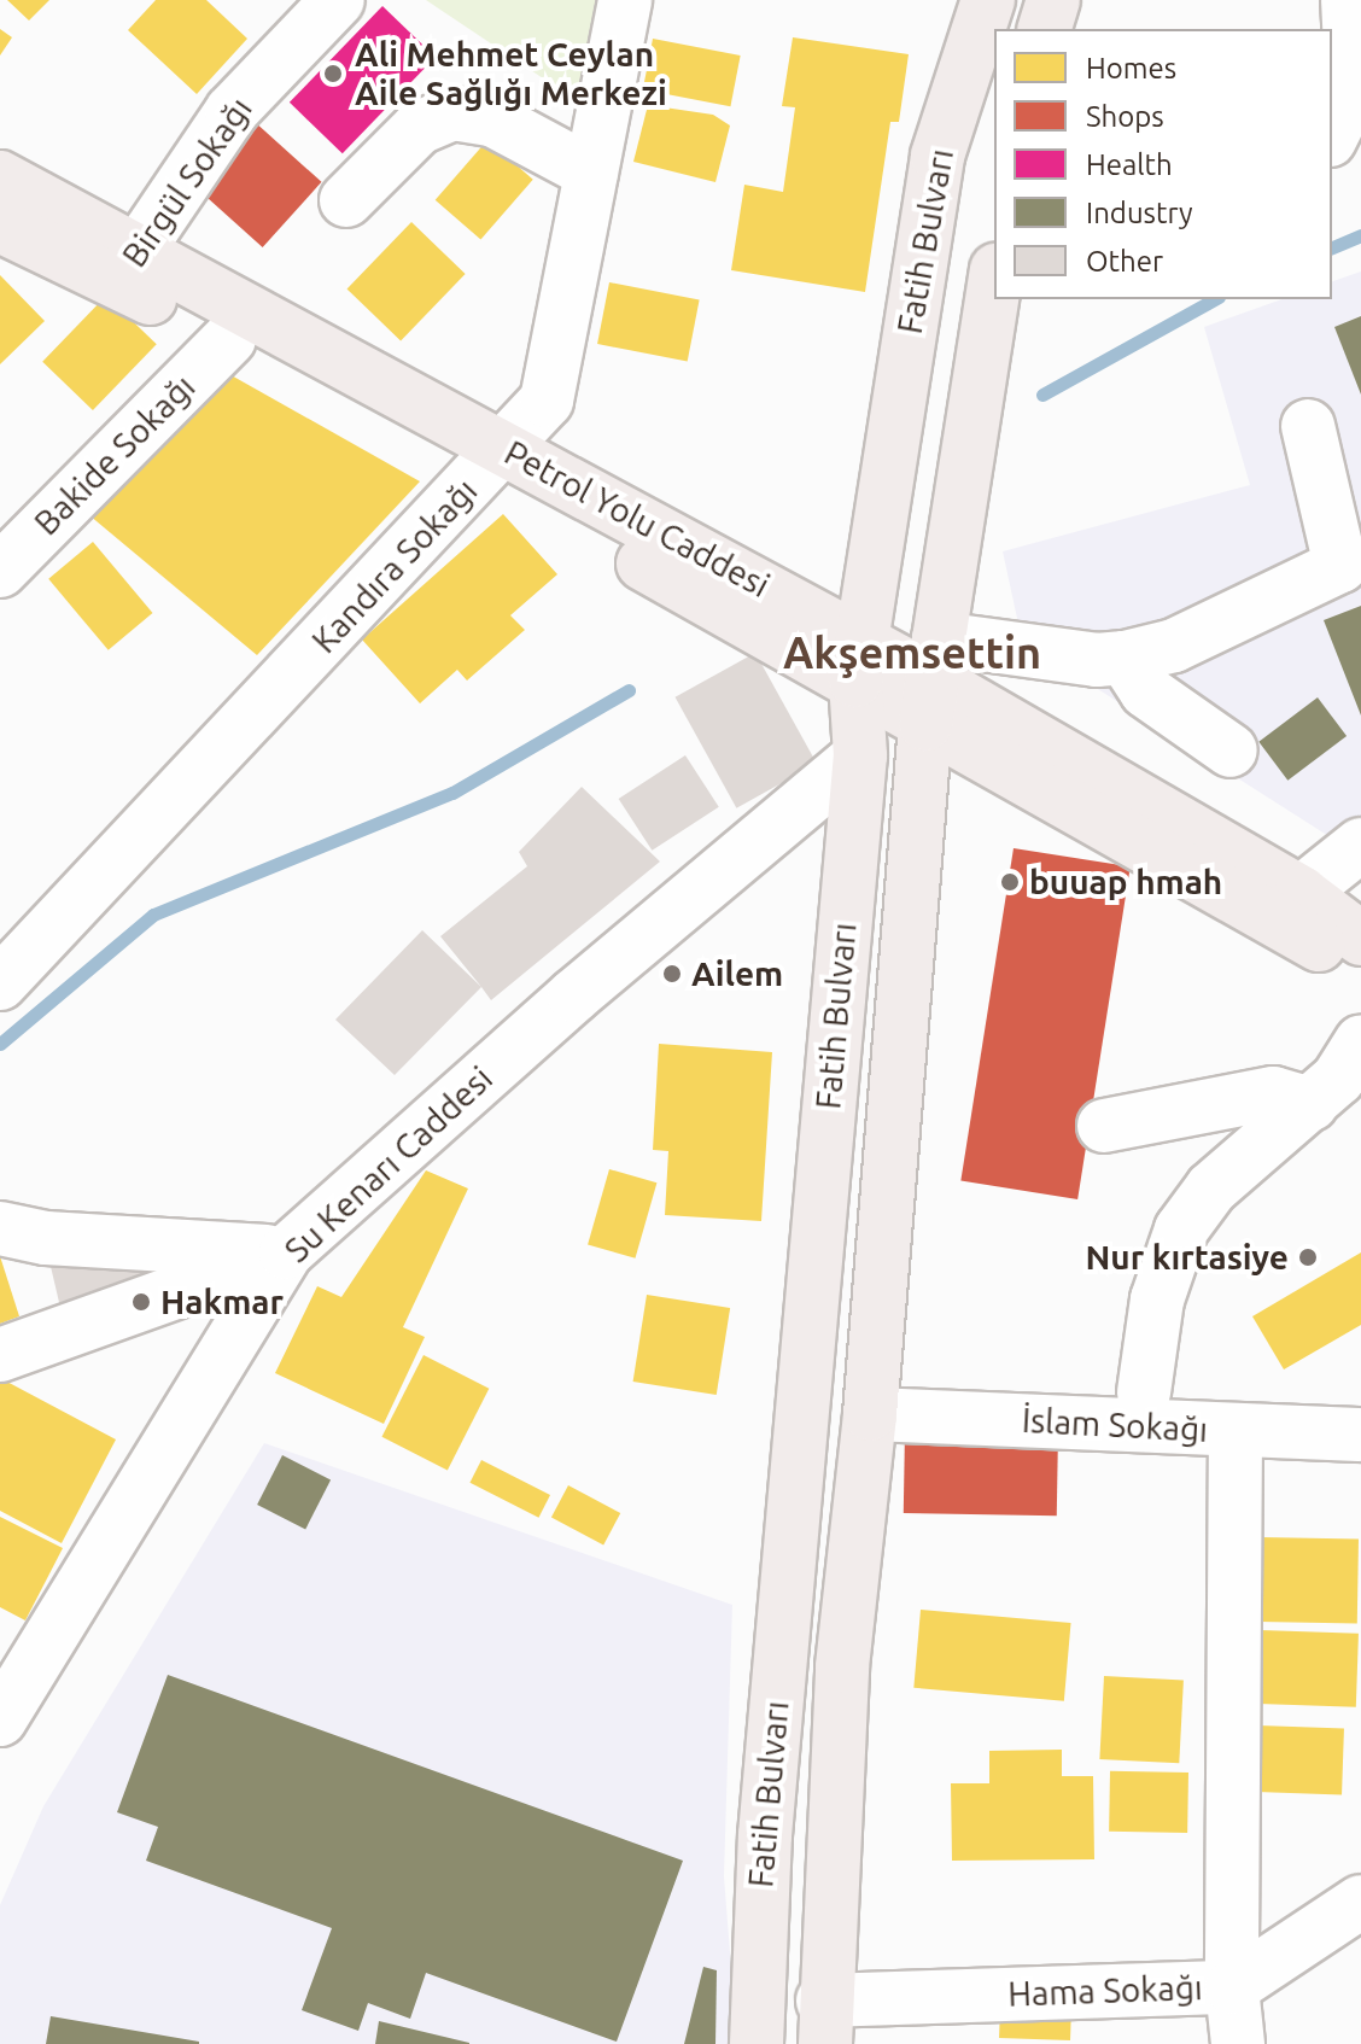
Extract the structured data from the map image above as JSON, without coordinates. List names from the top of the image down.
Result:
{
  "streets": {
    "main road": ["Fatih Bulvarı", "Petrol Yolu Caddesi"],
    "street": [
      "Birgül Sokağı",
      "Bakide Sokağı",
      "Kandıra Sokağı",
      "Su Kenarı Caddesi",
      "İslam Sokağı",
      "Hama Sokağı"
    ]
  },
  "crossings": [
    ["Birgül Sokağı", "Petrol Yolu Caddesi"],
    ["Fatih Bulvarı", "Petrol Yolu Caddesi"],
    ["Fatih Bulvarı", "Su Kenarı Caddesi"],
    ["Fatih Bulvarı", "İslam Sokağı"],
    ["Fatih Bulvarı", "Hama Sokağı"],
    ["Bakide Sokağı", "Petrol Yolu Caddesi"],
    ["Petrol Yolu Caddesi", "Kandıra Sokağı"]
  ],
  "districts": ["Akşemsettin"],
  "places": [
    "Ali Mehmet Ceylan Aile Sağlığı Merkezi",
    "buuap hmah",
    "Ailem",
    "Nur kırtasiye",
    "Hakmar"
  ],
  "legend": [
    "Homes",
    "Shops",
    "Health",
    "Industry",
    "Other"
  ]
}
